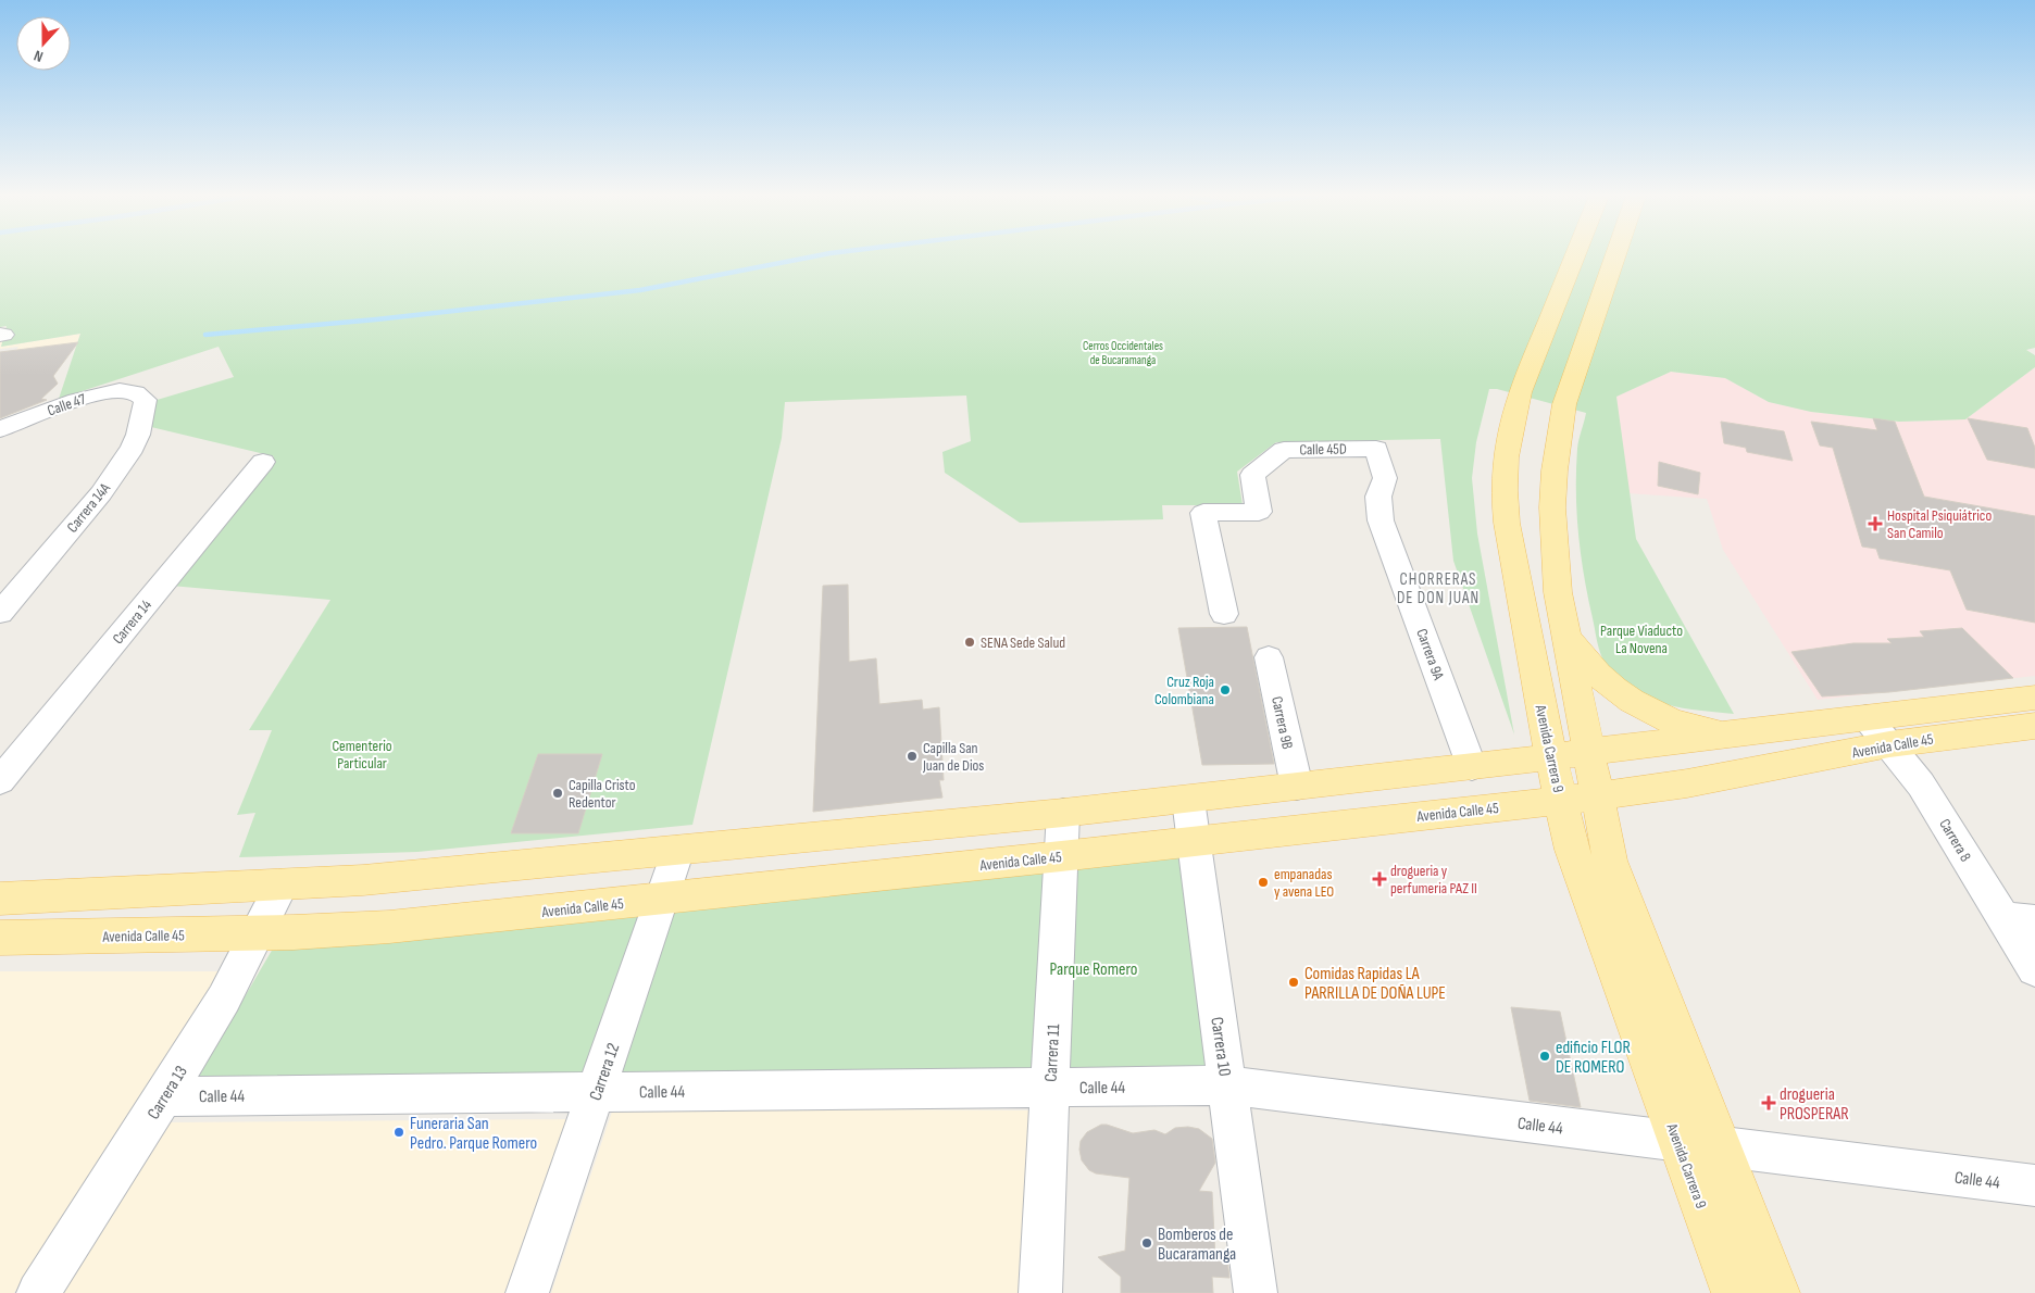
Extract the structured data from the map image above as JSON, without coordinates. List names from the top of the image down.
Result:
{
  "streets": {
    "main road": ["Avenida Calle 45", "Avenida Carrera 9"],
    "street": [
      "Calle 47",
      "Calle 45D",
      "Carrera 14A",
      "Carrera 14",
      "Carrera 9A",
      "Carrera 9B",
      "Carrera 8",
      "Carrera 10",
      "Carrera 11",
      "Carrera 12",
      "Calle 44",
      "Carrera 13"
    ]
  },
  "crossings": [
    ["Calle 47", "Carrera 14A"],
    ["Calle 45D", "Carrera 9A"],
    ["Carrera 9A", "Avenida Calle 45"],
    ["Carrera 9B", "Avenida Calle 45"],
    ["Avenida Calle 45", "Avenida Carrera 9"],
    ["Avenida Calle 45", "Carrera 8"],
    ["Avenida Calle 45", "Carrera 10"],
    ["Avenida Calle 45", "Carrera 11"],
    ["Avenida Calle 45", "Carrera 12"],
    ["Avenida Calle 45", "Carrera 13"],
    ["Avenida Carrera 9", "Calle 44"],
    ["Carrera 10", "Calle 44"],
    ["Carrera 11", "Calle 44"],
    ["Carrera 12", "Calle 44"],
    ["Calle 44", "Carrera 13"]
  ],
  "districts": ["CHORRERAS DE DON JUAN"],
  "parks": [
    "Cerros Occidentales de Bucaramanga",
    "Parque Viaducto La Novena",
    "Cementerio Particular",
    "Parque Romero"
  ],
  "places": {
    "health": ["Hospital Psiquiátrico San Camilo", "drogueria y perfumeria PAZ II", "drogueria PROSPERAR"],
    "other": [
      "SENA Sede Salud",
      "Cruz Roja Colombiana",
      "Capilla San Juan de Dios",
      "Capilla Cristo Redentor",
      "empanadas y avena LEO",
      "Comidas Rapidas LA PARRILLA DE DOÑA LUPE",
      "edificio FLOR DE ROMERO",
      "Funeraria San Pedro. Parque Romero",
      "Bomberos de Bucaramanga"
    ]
  },
  "north": "bottom"
}
